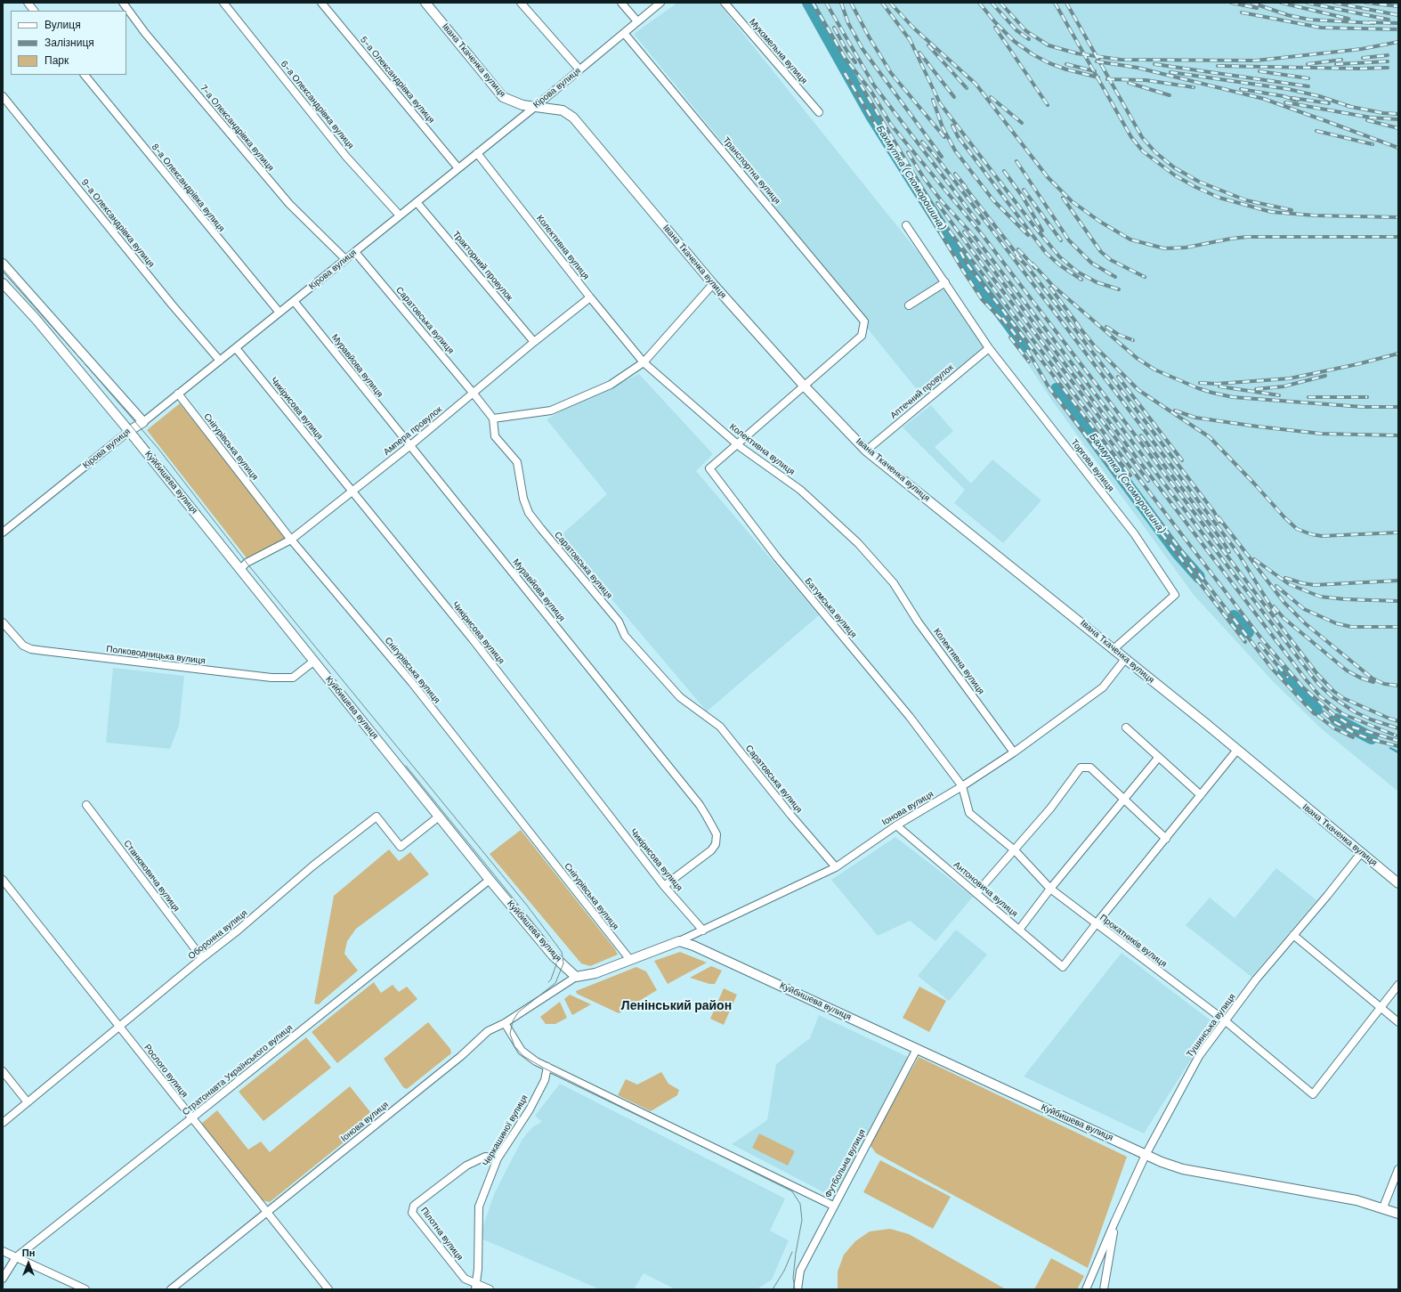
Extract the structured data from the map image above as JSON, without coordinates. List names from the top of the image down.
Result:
{
  "streets": {
    "main road": ["Івана Ткаченка вулиця", "Кірова вулиця", "Куйбишева вулиця"],
    "street": [
      "Мукомельна вулиця",
      "5-а Олександрівка вулиця",
      "6-а Олександрівка вулиця",
      "7-а Олександрівка вулиця",
      "Транспортна вулиця",
      "8-а Олександрівка вулиця",
      "9-а Олександрівка вулиця",
      "Колективна вулиця",
      "Тракторний провулок",
      "Саратовська вулиця",
      "Муравйова вулиця",
      "Аптечний провулок",
      "Чикірисова вулиця",
      "Ампера провулок",
      "Снігурівська вулиця",
      "Торгова вулиця",
      "Батумська вулиця",
      "Полководницька вулиця",
      "Іонова вулиця",
      "Станюковича вулиця",
      "Антоновича вулиця",
      "Оборонна вулиця",
      "Прокатників вулиця",
      "Тушинська вулиця",
      "Стратонавта Українського вулиця",
      "Рослого вулиця",
      "Черкашиної вулиця",
      "Футбольна вулиця",
      "Пілотна вулиця"
    ]
  },
  "crossings": [
    ["Івана Ткаченка вулиця", "Кірова вулиця"],
    ["Івана Ткаченка вулиця", "Транспортна вулиця"],
    ["Івана Ткаченка вулиця", "Аптечний провулок"],
    ["Івана Ткаченка вулиця", "Торгова вулиця"],
    ["Івана Ткаченка вулиця", "Іонова вулиця"],
    ["Івана Ткаченка вулиця", "Тушинська вулиця"],
    ["5-а Олександрівка вулиця", "Кірова вулиця"],
    ["Кірова вулиця", "6-а Олександрівка вулиця"],
    ["Кірова вулиця", "7-а Олександрівка вулиця"],
    ["Кірова вулиця", "Транспортна вулиця"],
    ["Кірова вулиця", "8-а Олександрівка вулиця"],
    ["Кірова вулиця", "9-а Олександрівка вулиця"],
    ["Кірова вулиця", "Колективна вулиця"],
    ["Кірова вулиця", "Тракторний провулок"],
    ["Кірова вулиця", "Саратовська вулиця"],
    ["Кірова вулиця", "Муравйова вулиця"],
    ["Кірова вулиця", "Чикірисова вулиця"],
    ["Кірова вулиця", "Снігурівська вулиця"],
    ["Кірова вулиця", "Куйбишева вулиця"],
    ["Колективна вулиця", "Ампера провулок"],
    ["Колективна вулиця", "Батумська вулиця"],
    ["Колективна вулиця", "Іонова вулиця"],
    ["Тракторний провулок", "Ампера провулок"],
    ["Саратовська вулиця", "Ампера провулок"],
    ["Саратовська вулиця", "Іонова вулиця"],
    ["Муравйова вулиця", "Чикірисова вулиця"],
    ["Муравйова вулиця", "Ампера провулок"],
    ["Аптечний провулок", "Торгова вулиця"],
    ["Чикірисова вулиця", "Ампера провулок"],
    ["Чикірисова вулиця", "Іонова вулиця"],
    ["Ампера провулок", "Снігурівська вулиця"],
    ["Ампера провулок", "Куйбишева вулиця"],
    ["Куйбишева вулиця", "Полководницька вулиця"],
    ["Куйбишева вулиця", "Іонова вулиця"],
    ["Куйбишева вулиця", "Оборонна вулиця"],
    ["Куйбишева вулиця", "Тушинська вулиця"],
    ["Куйбишева вулиця", "Стратонавта Українського вулиця"],
    ["Куйбишева вулиця", "Футбольна вулиця"],
    ["Батумська вулиця", "Іонова вулиця"],
    ["Батумська вулиця", "Прокатників вулиця"],
    ["Іонова вулиця", "Антоновича вулиця"],
    ["Іонова вулиця", "Прокатників вулиця"],
    ["Іонова вулиця", "Рослого вулиця"],
    ["Станюковича вулиця", "Оборонна вулиця"],
    ["Антоновича вулиця", "Прокатників вулиця"],
    ["Оборонна вулиця", "Рослого вулиця"],
    ["Прокатників вулиця", "Тушинська вулиця"],
    ["Стратонавта Українського вулиця", "Рослого вулиця"],
    ["Черкашиної вулиця", "Пілотна вулиця"]
  ],
  "districts": ["Ленінський район"],
  "water": ["Бахмутка (Скоморошина)"],
  "legend": ["Вулиця", "Залізниця", "Парк"],
  "north": "top"
}
